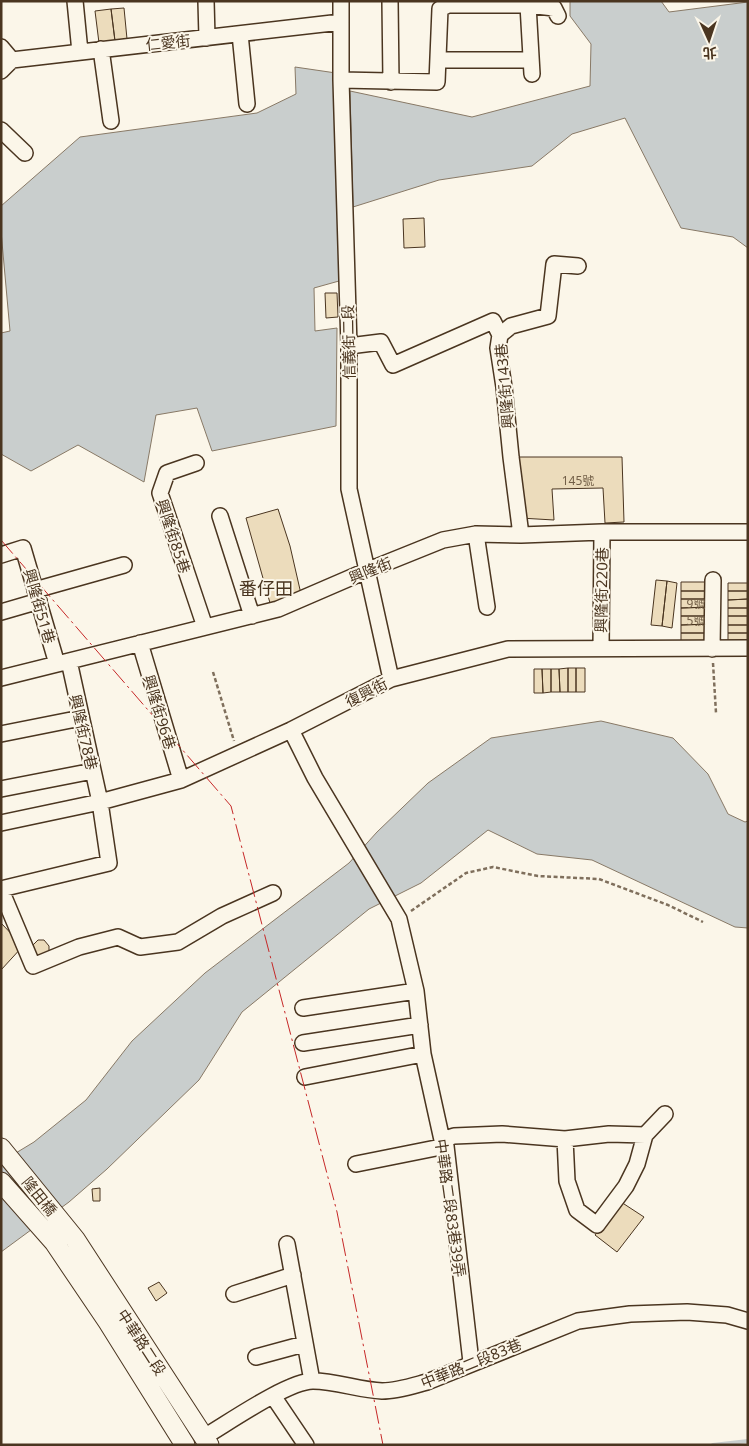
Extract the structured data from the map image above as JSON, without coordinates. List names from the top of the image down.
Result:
{
  "streets": {
    "main road": ["隆田橋", "中華路二段"],
    "street": [
      "仁愛街",
      "信義街二段",
      "興隆街143巷",
      "興隆街85巷",
      "興隆街",
      "興隆街220巷",
      "興隆街51巷",
      "復興街",
      "興隆街96巷",
      "興隆街78巷",
      "中華路二段83巷39弄",
      "中華路二段83巷"
    ]
  },
  "crossings": [
    ["仁愛街", "信義街二段"],
    ["信義街二段", "興隆街"],
    ["信義街二段", "復興街"],
    ["興隆街143巷", "興隆街"],
    ["興隆街85巷", "興隆街"],
    ["興隆街", "興隆街220巷"],
    ["興隆街", "興隆街51巷"],
    ["興隆街", "興隆街96巷"],
    ["興隆街", "興隆街78巷"],
    ["興隆街220巷", "復興街"],
    ["興隆街51巷", "興隆街78巷"],
    ["復興街", "興隆街96巷"],
    ["復興街", "興隆街78巷"],
    ["復興街", "中華路二段83巷39弄"],
    ["隆田橋", "中華路二段"],
    ["中華路二段83巷39弄", "中華路二段83巷"],
    ["中華路二段", "中華路二段83巷"]
  ],
  "districts": ["番仔田"],
  "house_numbers": ["145號", "9號", "5號"],
  "north": "bottom"
}
